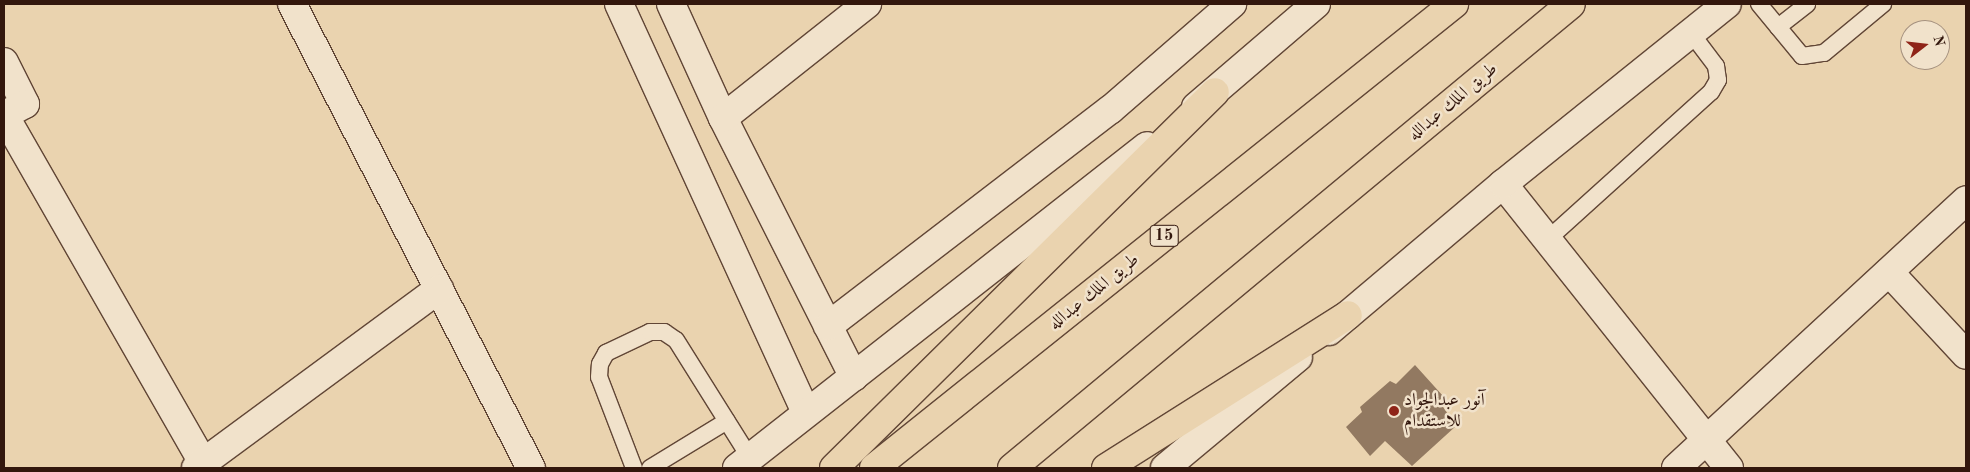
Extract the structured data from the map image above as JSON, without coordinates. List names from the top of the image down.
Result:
{
  "streets": {
    "highway": ["طريق الملك عبدالله", "15"]
  },
  "places": ["آنور عبدالجواد للاستقدام"],
  "north": "right"
}
